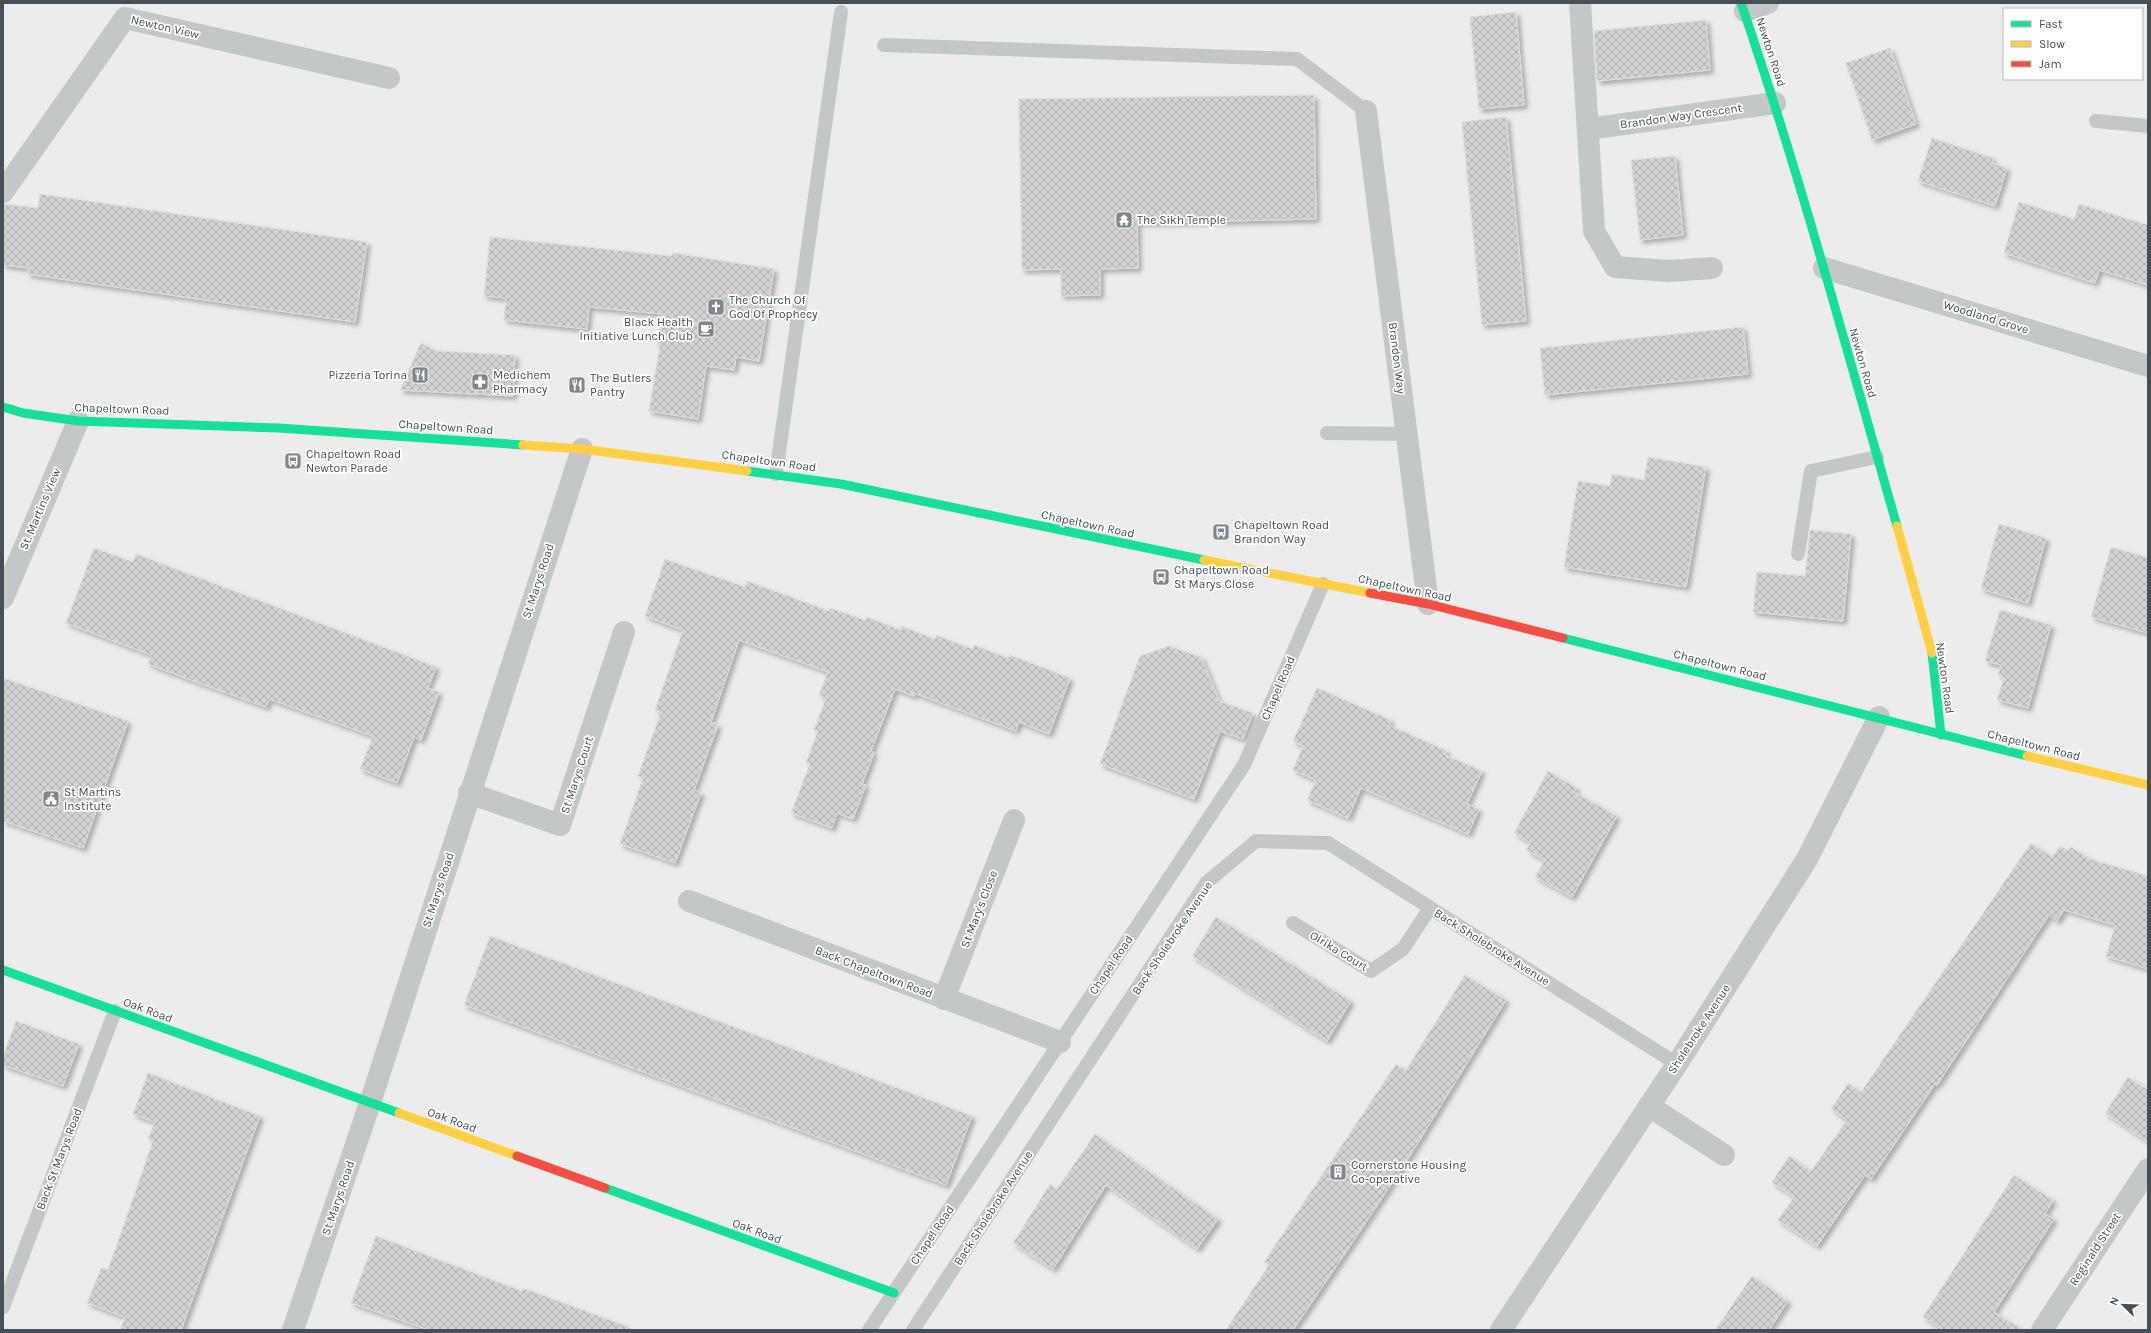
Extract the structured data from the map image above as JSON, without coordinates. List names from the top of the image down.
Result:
{
  "streets": {
    "street": [
      "Newton View",
      "Newton Road",
      "Brandon Way Crescent",
      "Woodland Grove",
      "Brandon Way",
      "Chapeltown Road",
      "St. Martins View",
      "St Marys Road",
      "St Marys Court",
      "St Mary's Close",
      "Back Chapeltown Road",
      "Oak Road",
      "Sholebroke Avenue",
      "Reginald Street"
    ],
    "lane": [
      "Chapel Road",
      "Back Sholebroke Avenue",
      "Olrika Court",
      "Back St Marys Road"
    ]
  },
  "crossings": [
    ["Newton Road", "Brandon Way Crescent"],
    ["Newton Road", "Woodland Grove"],
    ["Newton Road", "Chapeltown Road"],
    ["Brandon Way", "Chapeltown Road"],
    ["Chapeltown Road", "St. Martins View"],
    ["Chapeltown Road", "St Marys Road"],
    ["Chapeltown Road", "Chapel Road"],
    ["Chapeltown Road", "Sholebroke Avenue"],
    ["St Marys Road", "St Marys Court"],
    ["St Marys Road", "Oak Road"],
    ["Chapel Road", "Back Chapeltown Road"],
    ["Chapel Road", "Oak Road"],
    ["St Mary's Close", "Back Chapeltown Road"],
    ["Back Sholebroke Avenue", "Olrika Court"],
    ["Back Sholebroke Avenue", "Sholebroke Avenue"],
    ["Oak Road", "Back St Marys Road"]
  ],
  "places": {
    "temple": ["The Sikh Temple"],
    "church": ["The Church Of God Of Prophecy"],
    "cafe": ["Black Health Initiative Lunch Club"],
    "restaurant": ["Pizzeria Torina", "The Butlers Pantry"],
    "pharmacy": ["Medichem Pharmacy"],
    "bus stop": ["Chapeltown Road Newton Parade", "Chapeltown Road Brandon Way", "Chapeltown Road St Marys Close"],
    "public building": ["St Martins Institute"],
    "building": ["Cornerstone Housing Co-operative"]
  },
  "legend": ["Fast", "Slow", "Jam"],
  "north": "top left"
}
